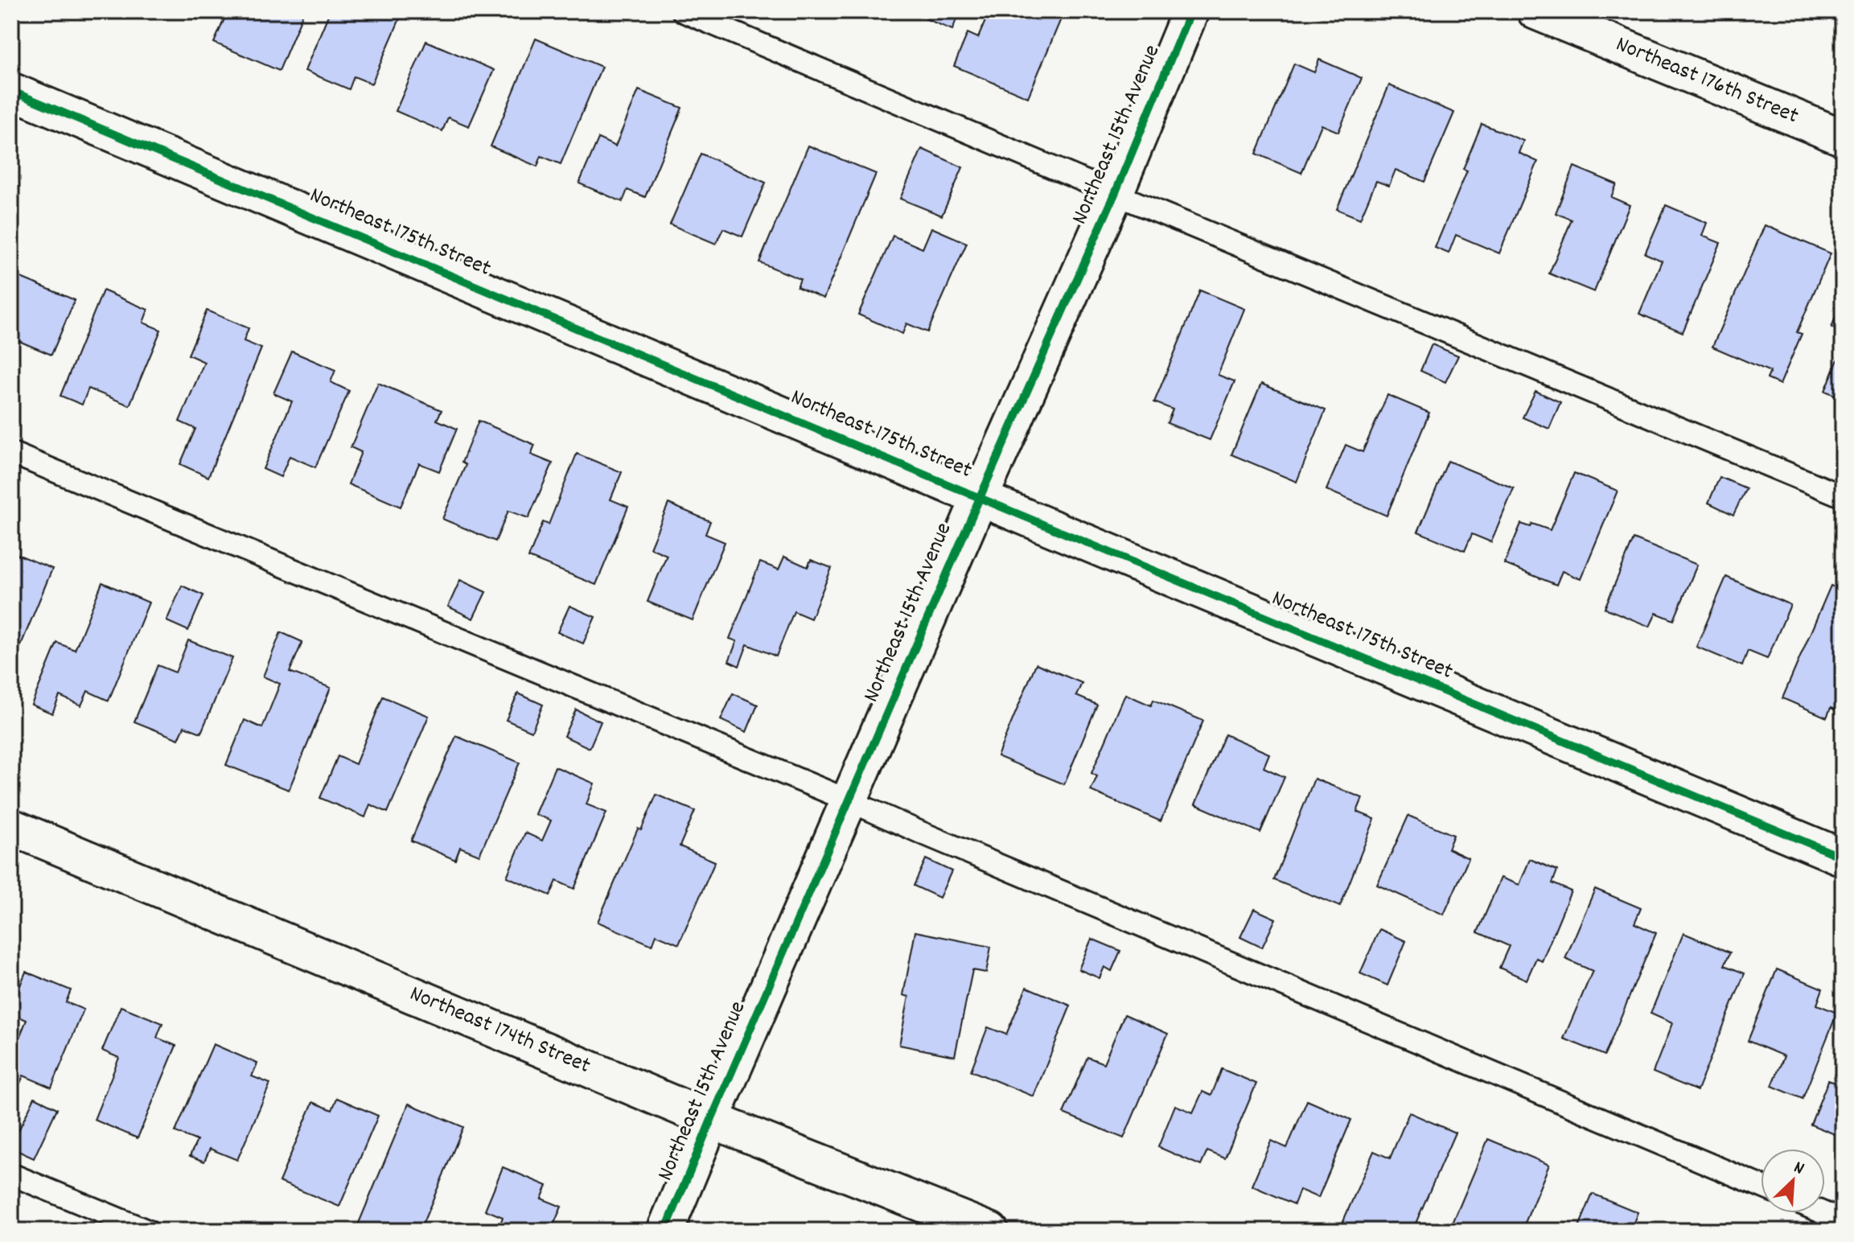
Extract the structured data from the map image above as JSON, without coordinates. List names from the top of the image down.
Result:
{
  "streets": {
    "street": [
      "Northeast 176th Street",
      "Northeast 15th Avenue",
      "Northeast 175th Street",
      "Northeast 174th Street"
    ]
  },
  "crossings": [
    ["Northeast 15th Avenue", "Northeast 175th Street"],
    ["Northeast 15th Avenue", "Northeast 174th Street"]
  ],
  "north": "top right"
}
